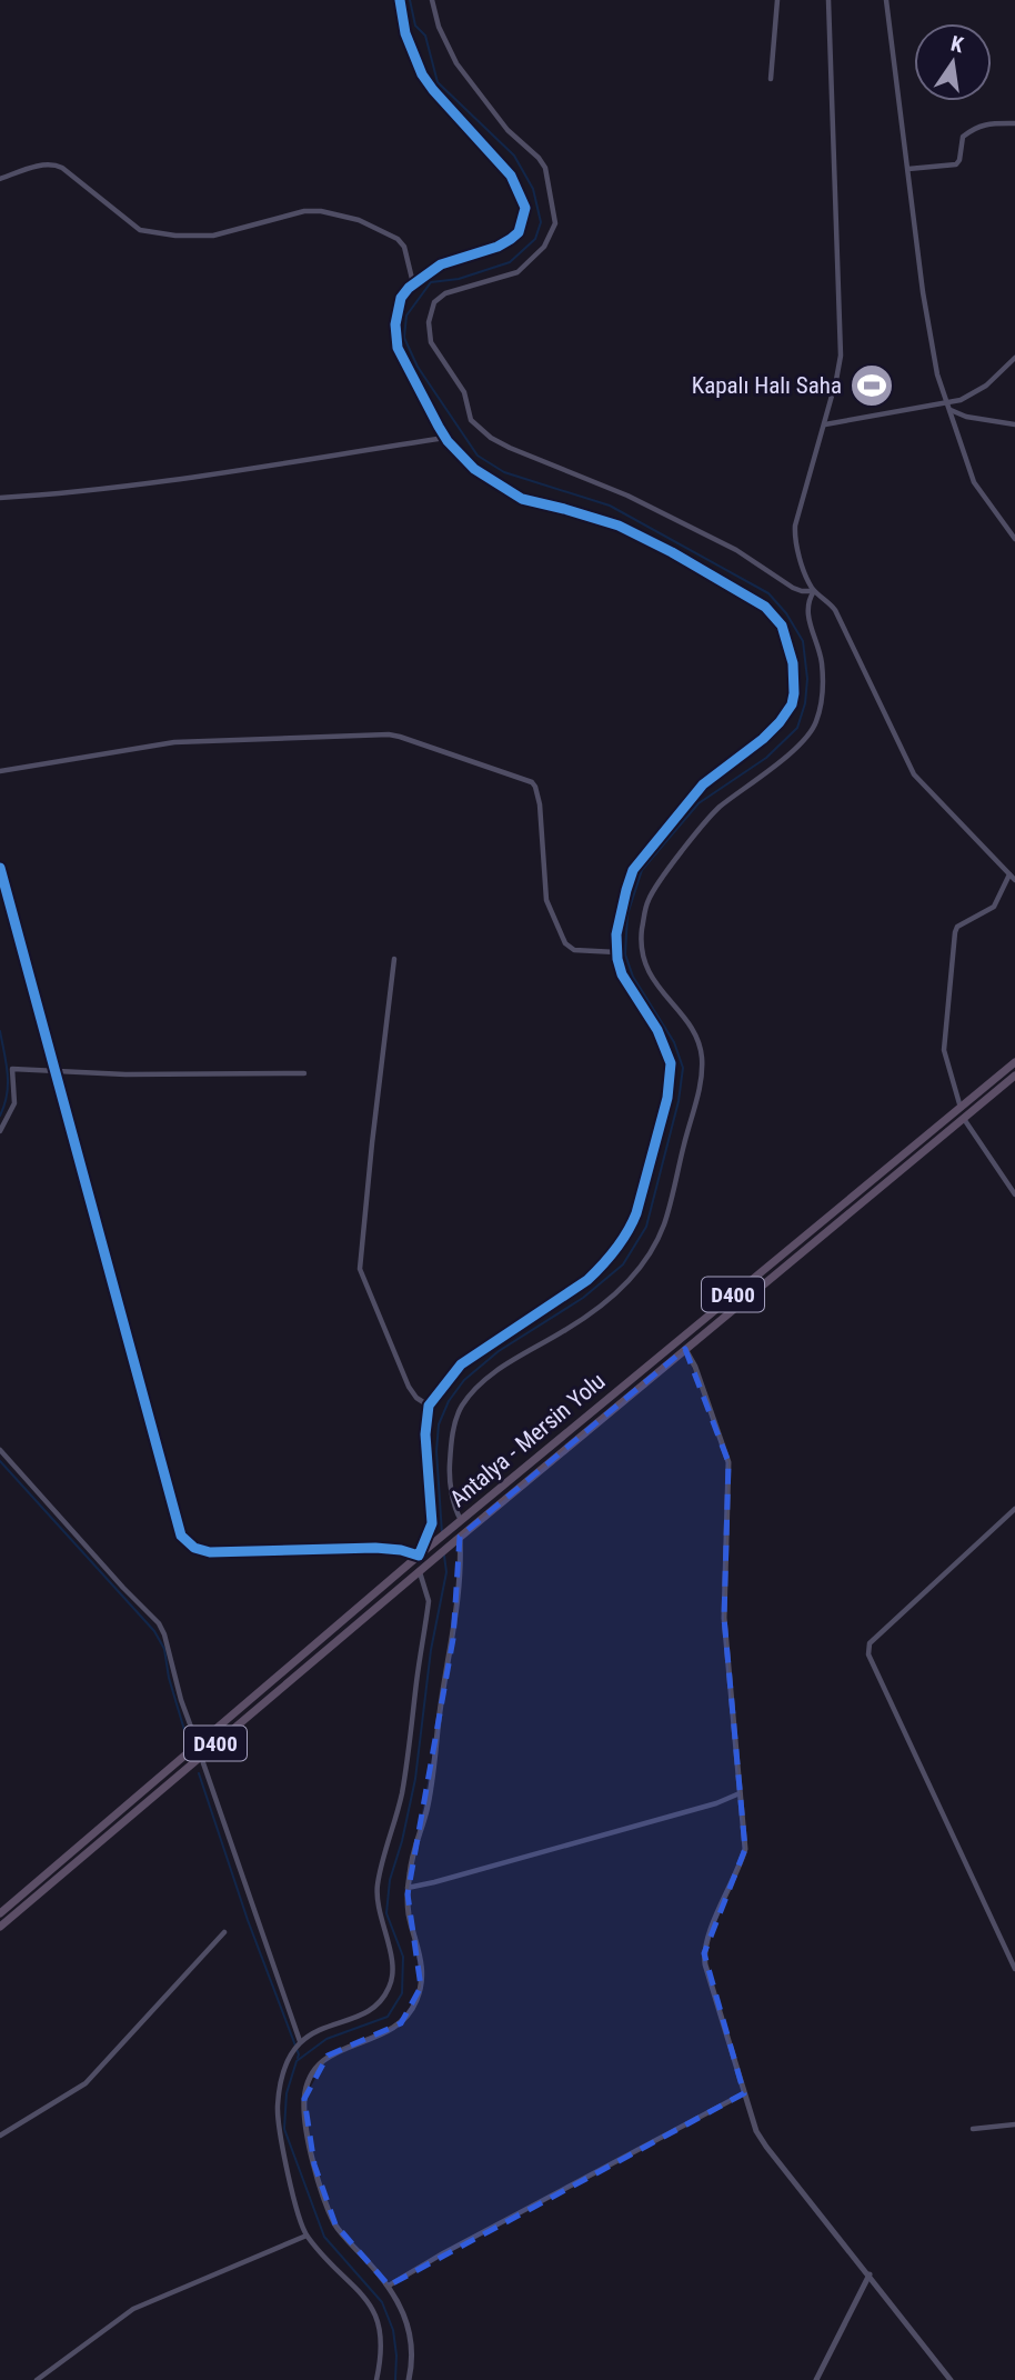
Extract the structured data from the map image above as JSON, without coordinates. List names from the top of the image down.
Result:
{
  "streets": {
    "highway": ["D400", "Antalya - Mersin Yolu"]
  },
  "places": {
    "sports": ["Kapalı Halı Saha"]
  },
  "north": "top"
}
